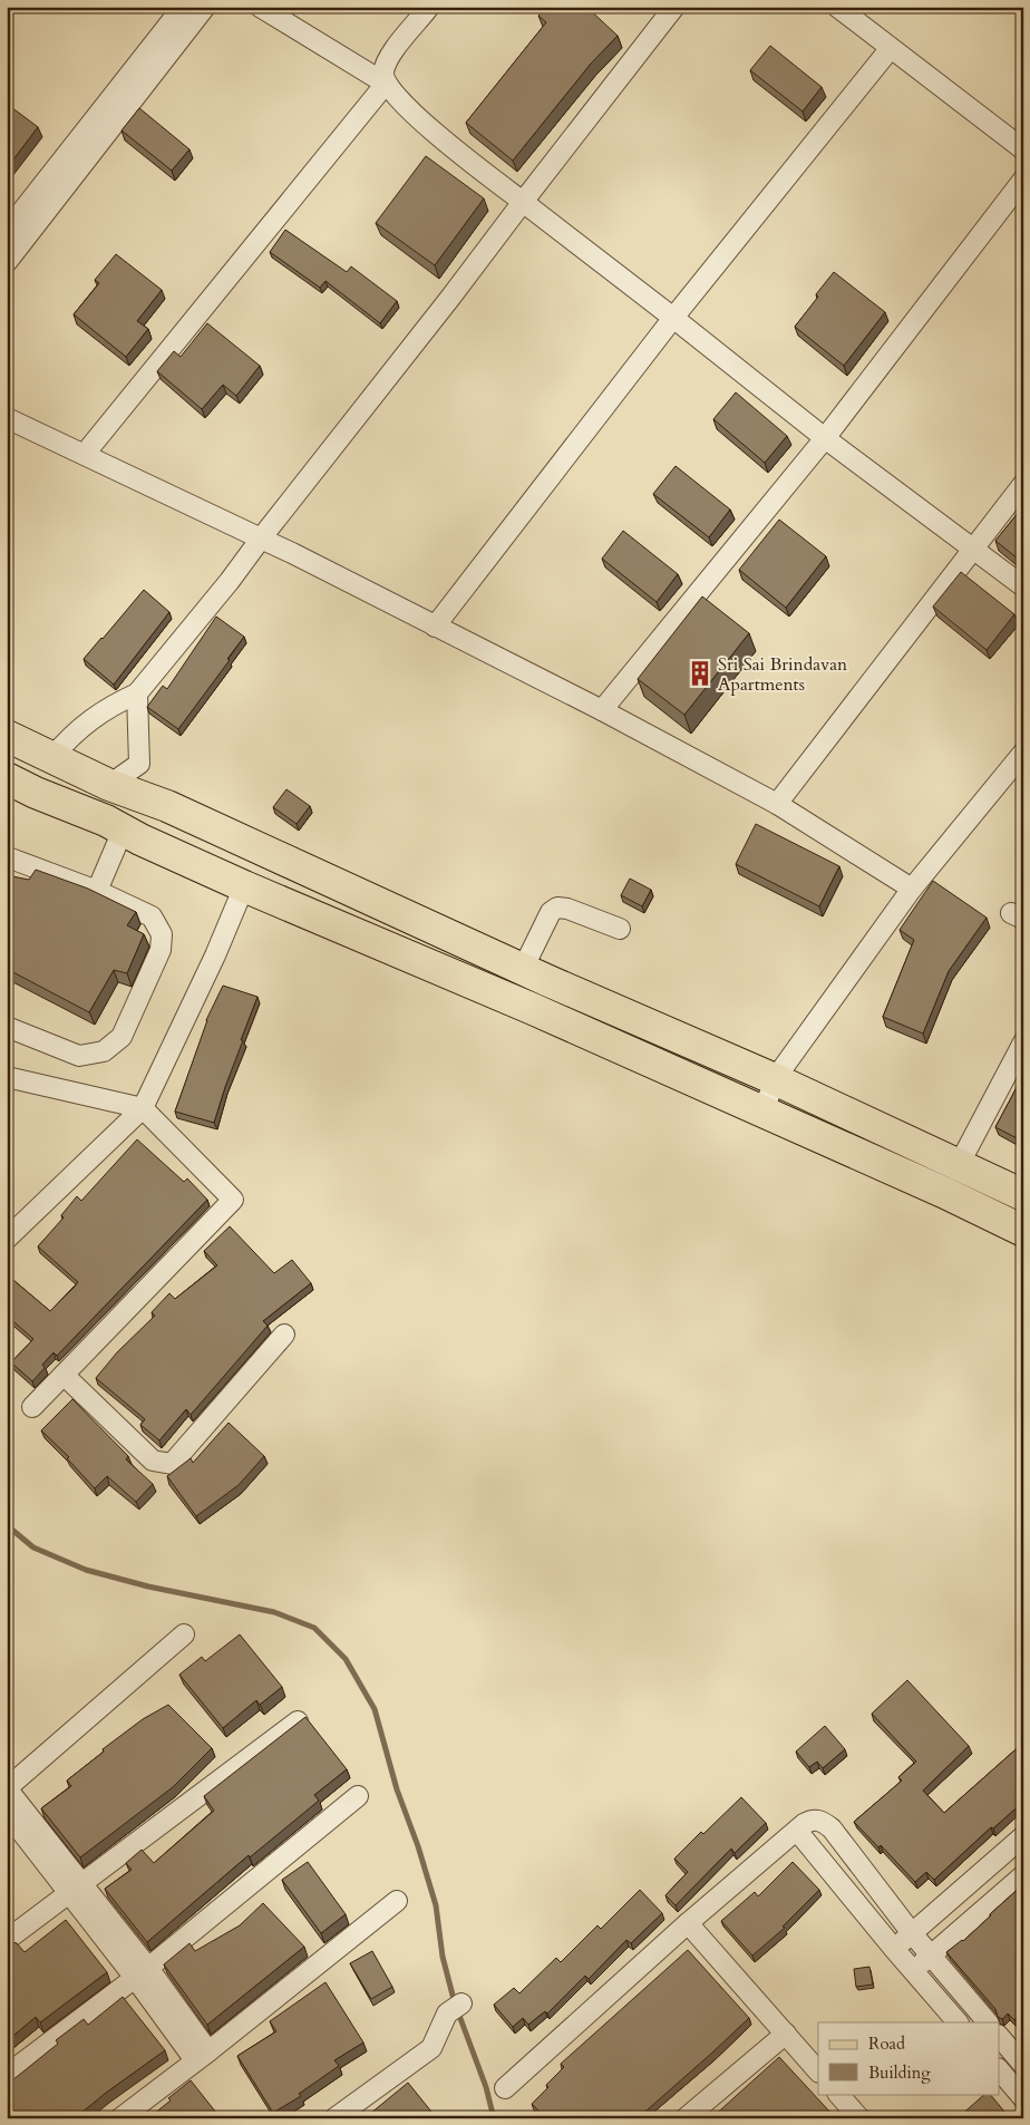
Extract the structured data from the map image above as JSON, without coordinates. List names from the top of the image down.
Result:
{
  "places": {
    "building": ["Sri Sai Brindavan Apartments"]
  },
  "legend": ["Road", "Building"]
}
